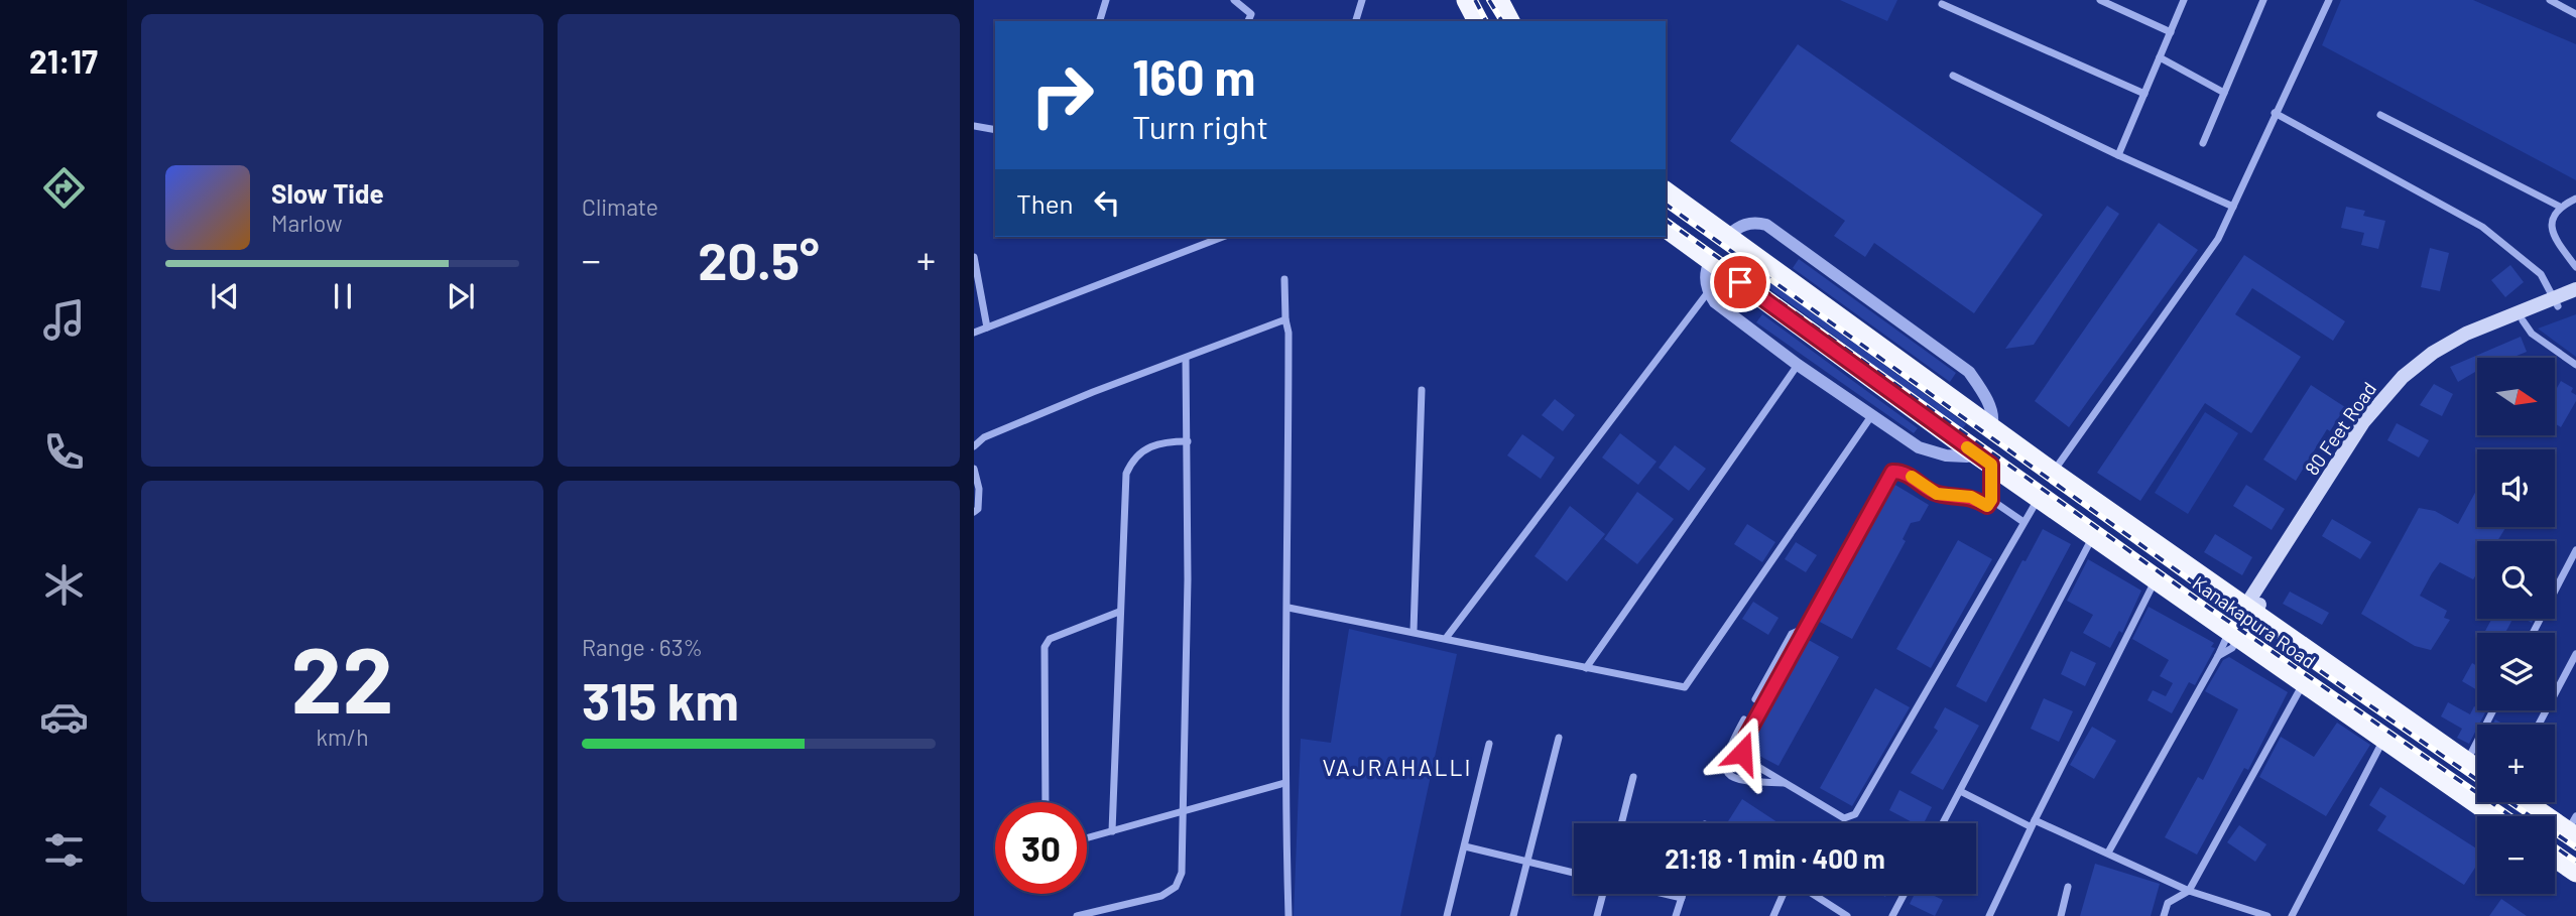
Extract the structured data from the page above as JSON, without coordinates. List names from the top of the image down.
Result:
{
  "streets": {
    "highway": ["Kanakapura Road"],
    "main road": ["80 Feet Road"]
  },
  "crossings": [
    ["80 Feet Road", "Kanakapura Road"]
  ],
  "districts": ["VAJRAHALLI"],
  "north": "right",
  "page": {
    "tabs": "21:17",
    "tile": [
      "Climate",
      ["22", "km/h"],
      ["Range · 63%", "315 km"]
    ],
    "turn": ["160 m", "Turn right"],
    "song": ["Slow Tide", "Marlow"],
    "then": "Then",
    "heat": ["−", "20.5°", "+"],
    "map_buttons": ["+", "−"],
    "limit": "30",
    "trip": "21:18 · 1 min · 400 m"
  }
}
